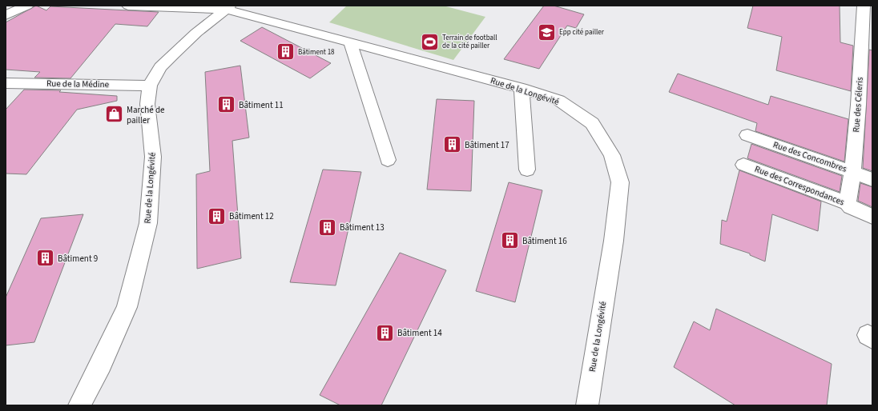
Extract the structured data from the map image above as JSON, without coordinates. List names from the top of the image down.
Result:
{
  "streets": {
    "street": [
      "Rue de la Médine",
      "Rue de la Longévité",
      "Rue des Céleris",
      "Rue des Concombres",
      "Rue des Correspondances"
    ]
  },
  "crossings": [
    ["Rue de la Médine", "Rue de la Longévité"],
    ["Rue des Céleris", "Rue des Concombres"],
    ["Rue des Céleris", "Rue des Correspondances"]
  ],
  "places": {
    "school or university": ["Epp cité pailler"],
    "sports": ["Terrain de football de la cité pailler"],
    "building": [
      "Bâtiment 18",
      "Bâtiment 11",
      "Bâtiment 17",
      "Bâtiment 12",
      "Bâtiment 13",
      "Bâtiment 16",
      "Bâtiment 9",
      "Bâtiment 14"
    ],
    "shop": ["Marché de pailler"]
  }
}
